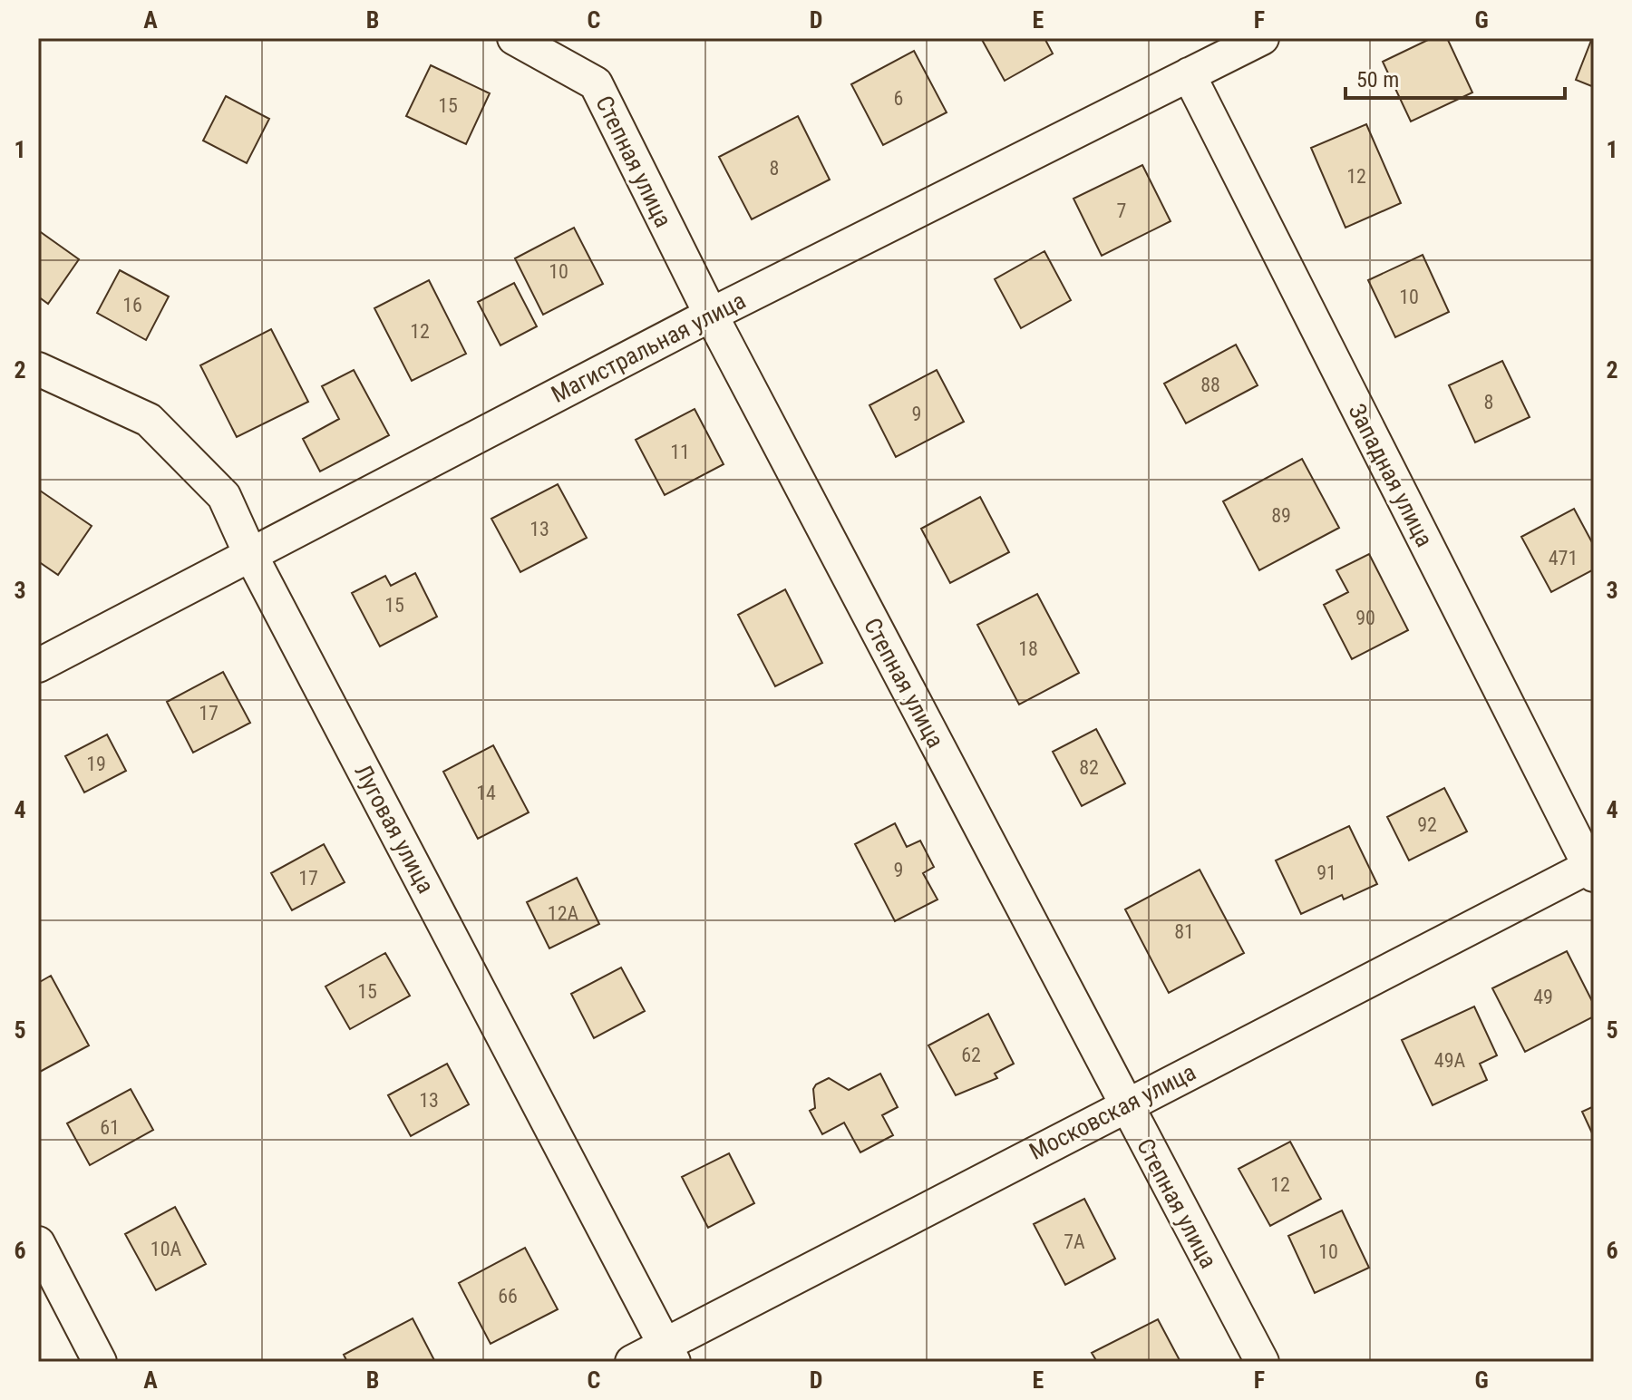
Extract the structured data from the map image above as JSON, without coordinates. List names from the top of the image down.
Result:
{
  "streets": {
    "street": [
      "Степная улица",
      "Магистральная улица",
      "Западная улица",
      "Луговая улица",
      "Московская улица"
    ]
  },
  "crossings": [
    ["Степная улица", "Магистральная улица"],
    ["Степная улица", "Московская улица"],
    ["Магистральная улица", "Западная улица"],
    ["Магистральная улица", "Луговая улица"],
    ["Западная улица", "Московская улица"],
    ["Луговая улица", "Московская улица"]
  ],
  "house_numbers": [
    "6",
    "15",
    "8",
    "12",
    "7",
    "10",
    "10",
    "16",
    "12",
    "88",
    "8",
    "9",
    "11",
    "89",
    "13",
    "471",
    "15",
    "90",
    "18",
    "17",
    "19",
    "82",
    "14",
    "92",
    "9",
    "91",
    "17",
    "12А",
    "81",
    "15",
    "49",
    "62",
    "49А",
    "13",
    "61",
    "12",
    "7А",
    "10А",
    "10",
    "66"
  ],
  "scale_bar": "50 m",
  "grid": {
    "columns": [
      "A",
      "B",
      "C",
      "D",
      "E",
      "F",
      "G"
    ],
    "rows": [
      "1",
      "2",
      "3",
      "4",
      "5",
      "6"
    ]
  }
}
